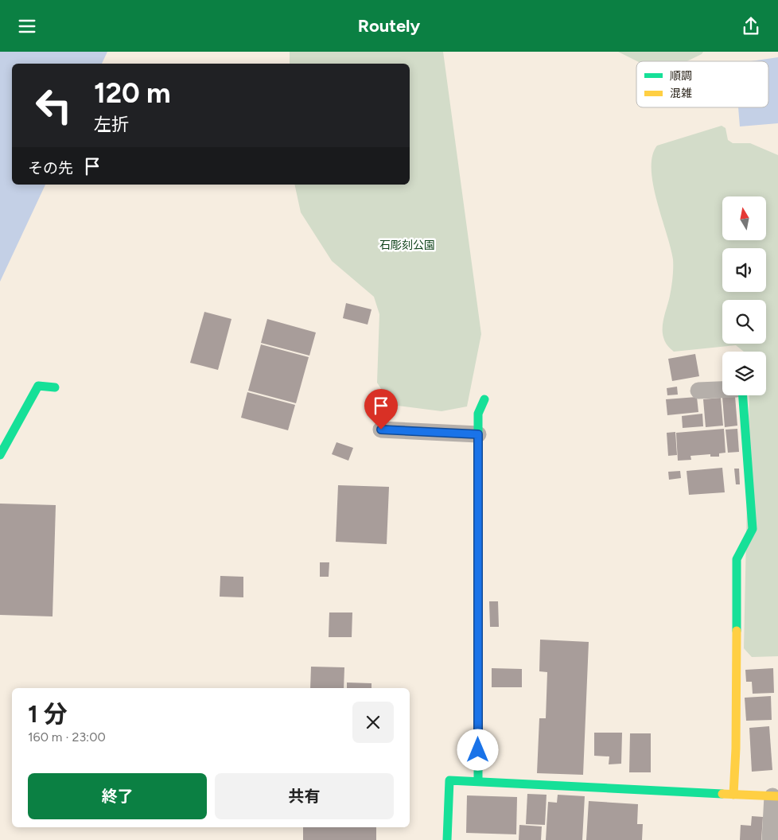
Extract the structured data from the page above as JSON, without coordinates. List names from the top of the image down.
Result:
{
  "parks": ["石彫刻公園"],
  "legend": ["順調", "混雑"],
  "north": "top",
  "page": {
    "header": "Routely",
    "turn": ["120 m", "左折"],
    "then": "その先",
    "heading": ["1 分", "160 m · 23:00"],
    "buttons": ["終了", "共有"]
  }
}
